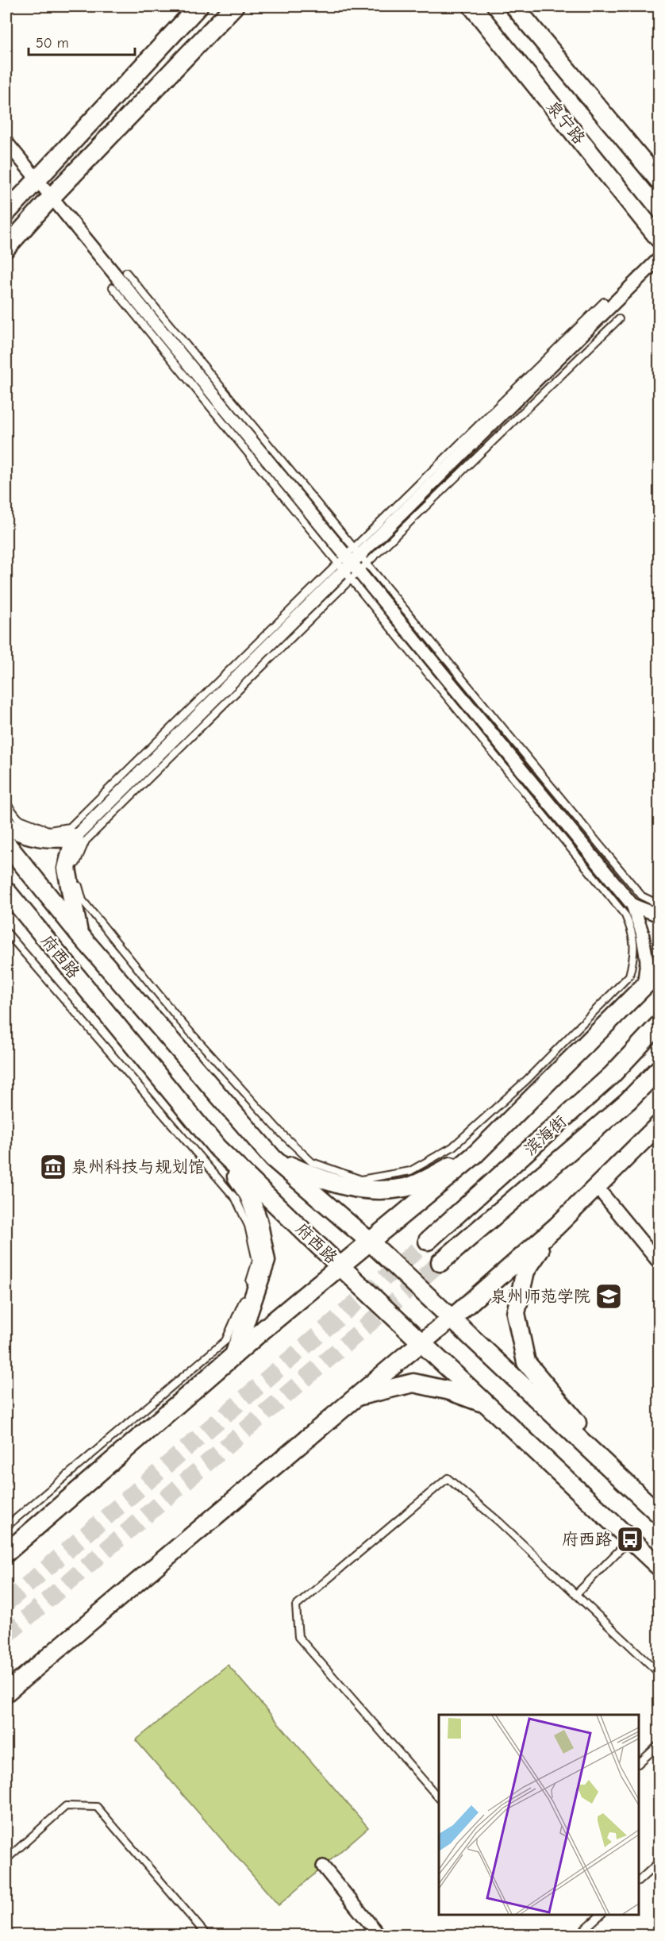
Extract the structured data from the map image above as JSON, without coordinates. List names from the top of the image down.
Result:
{
  "streets": {
    "street": ["泉宁路", "府西路", "滨海街"]
  },
  "places": {
    "museum": ["泉州科技与规划馆"],
    "school or university": ["泉州师范学院"],
    "bus stop": ["府西路"]
  },
  "scale_bar": "50 m"
}
